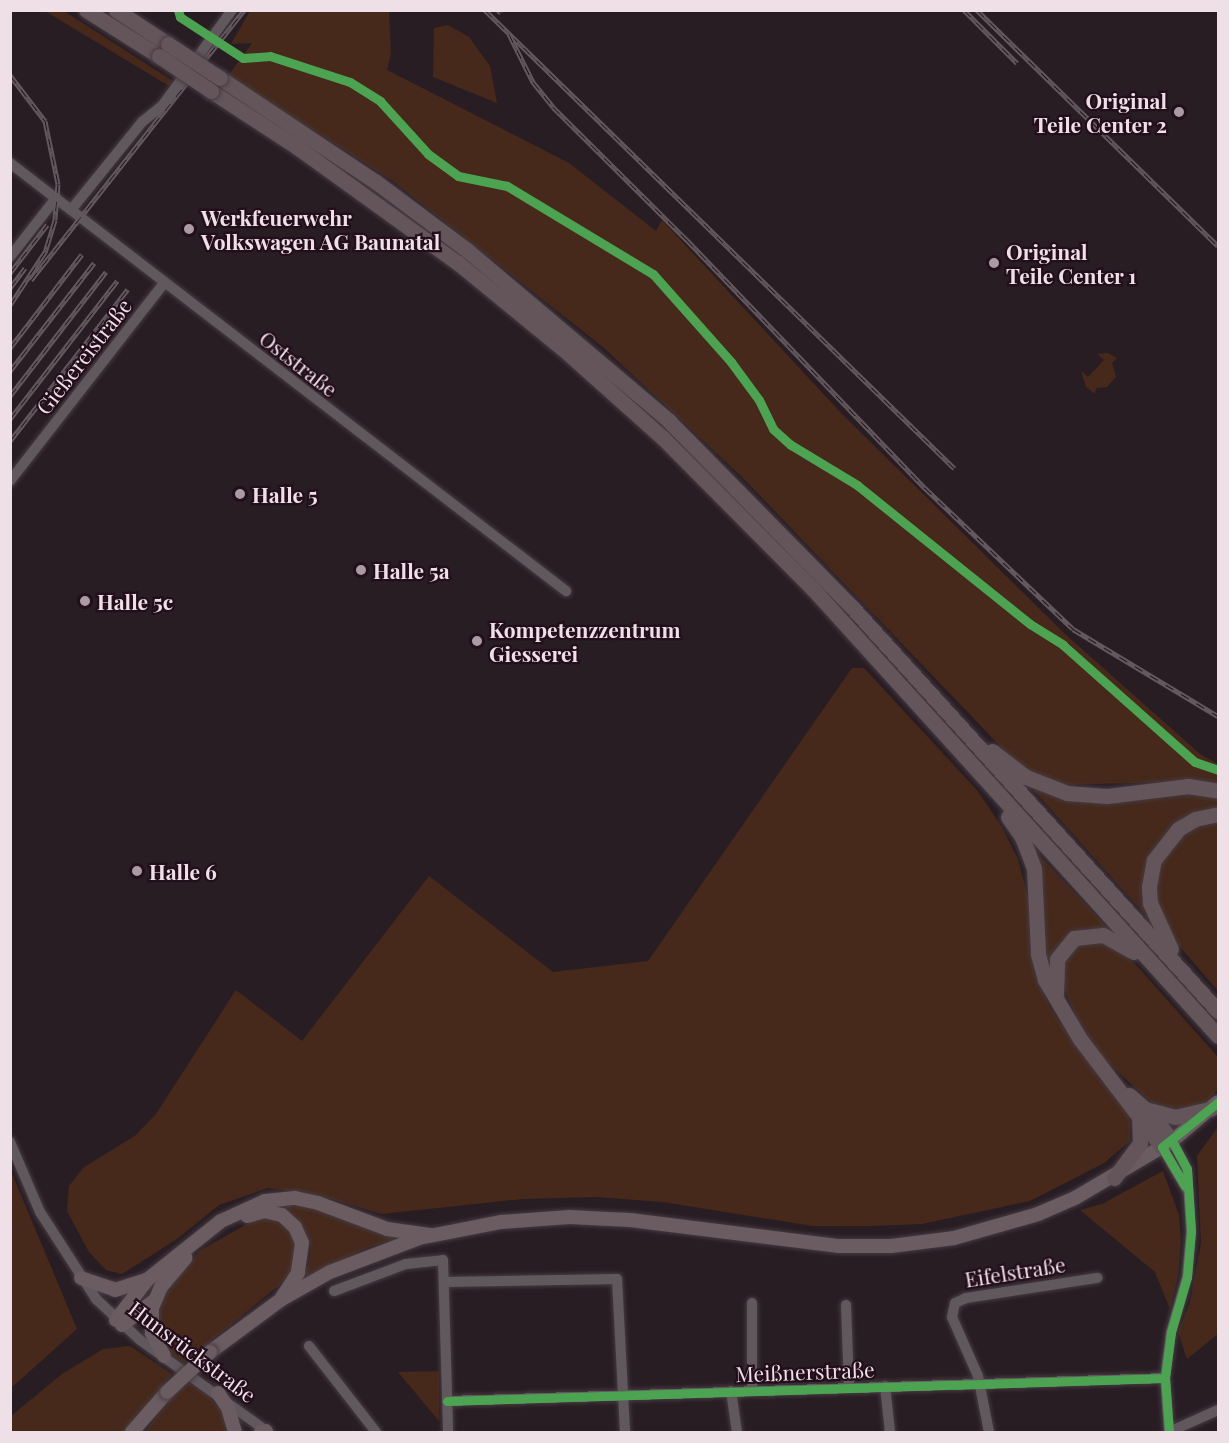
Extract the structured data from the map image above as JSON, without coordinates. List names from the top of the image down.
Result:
{
  "streets": {
    "street": [
      "Gießereistraße",
      "Oststraße",
      "Eifelstraße",
      "Hunsrückstraße",
      "Meißnerstraße"
    ]
  },
  "crossings": [
    ["Gießereistraße", "Oststraße"],
    ["Eifelstraße", "Meißnerstraße"]
  ],
  "places": [
    "Original Teile Center 2",
    "Werkfeuerwehr Volkswagen AG Baunatal",
    "Original Teile Center 1",
    "Halle 5",
    "Halle 5a",
    "Halle 5c",
    "Kompetenzzentrum Giesserei",
    "Halle 6"
  ]
}
